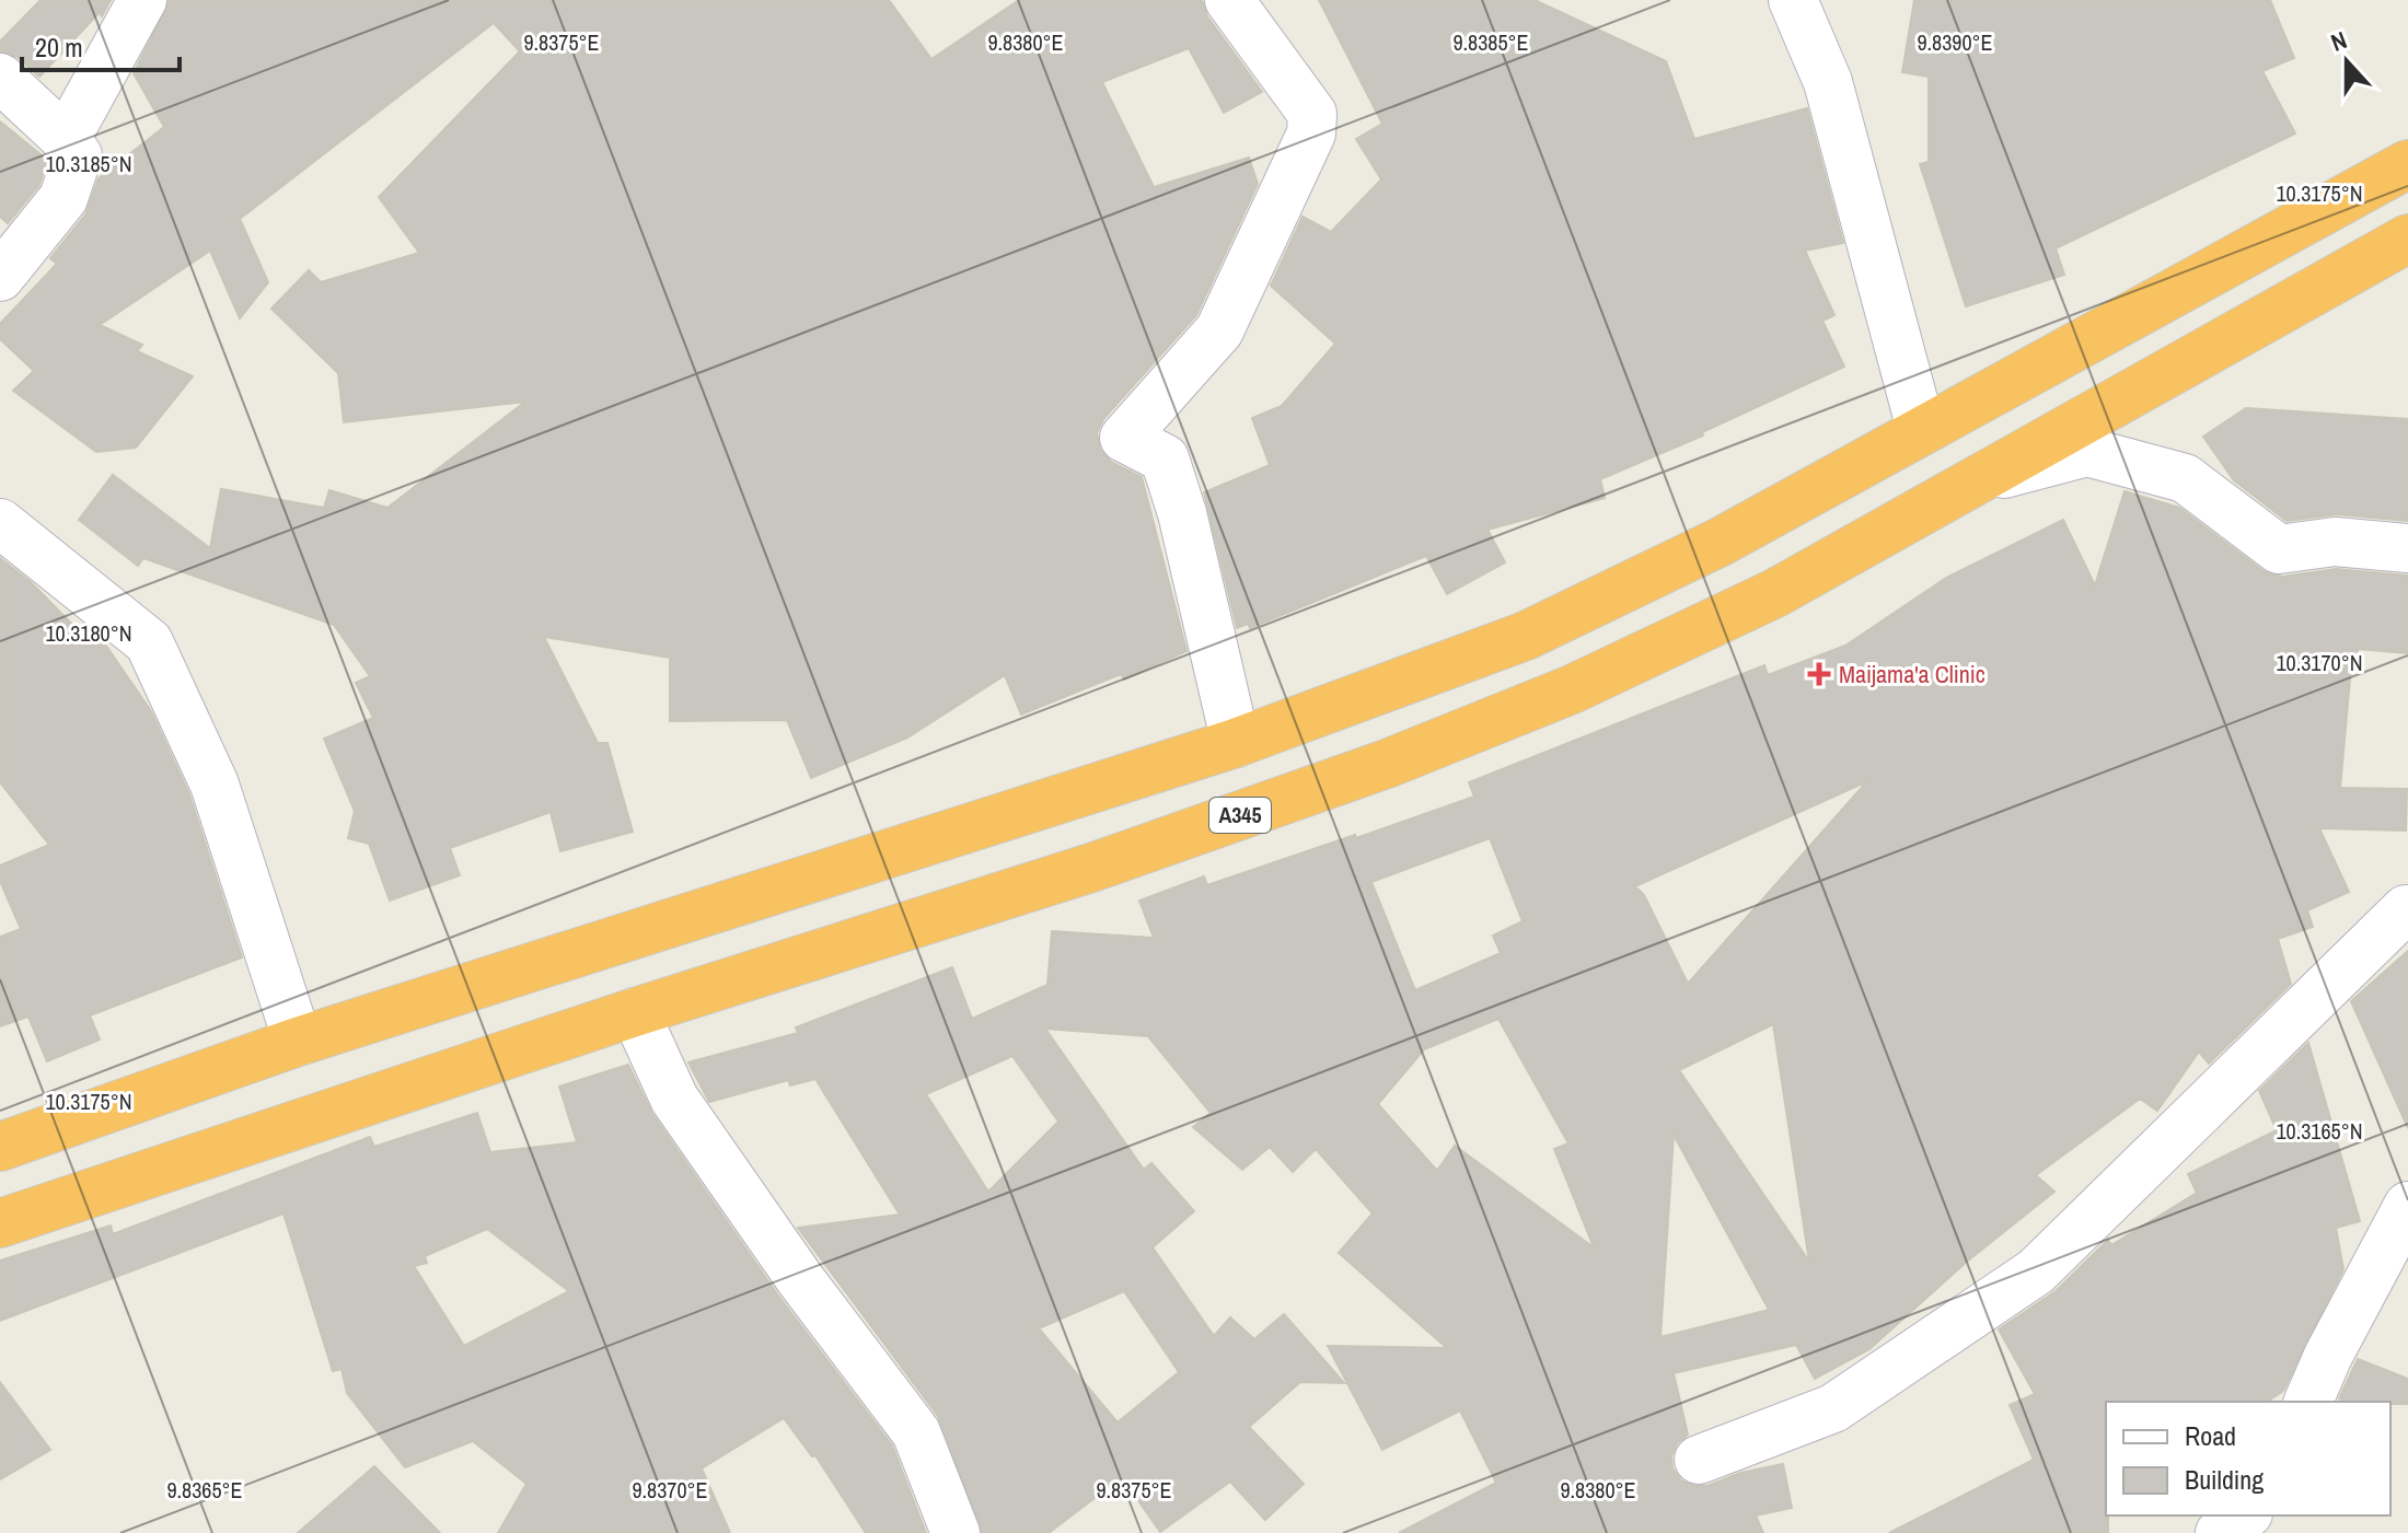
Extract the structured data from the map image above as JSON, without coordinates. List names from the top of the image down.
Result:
{
  "streets": {
    "highway": ["A345"]
  },
  "places": {
    "health": ["Maijama'a Clinic"]
  },
  "legend": ["Road", "Building"],
  "scale_bar": "20 m",
  "north": "top",
  "coordinates": [
    "9.8375°E",
    "9.8380°E",
    "9.8385°E",
    "9.8390°E",
    "10.3185°N",
    "10.3175°N",
    "10.3180°N",
    "10.3170°N",
    "10.3165°N",
    "9.8365°E",
    "9.8370°E"
  ]
}
